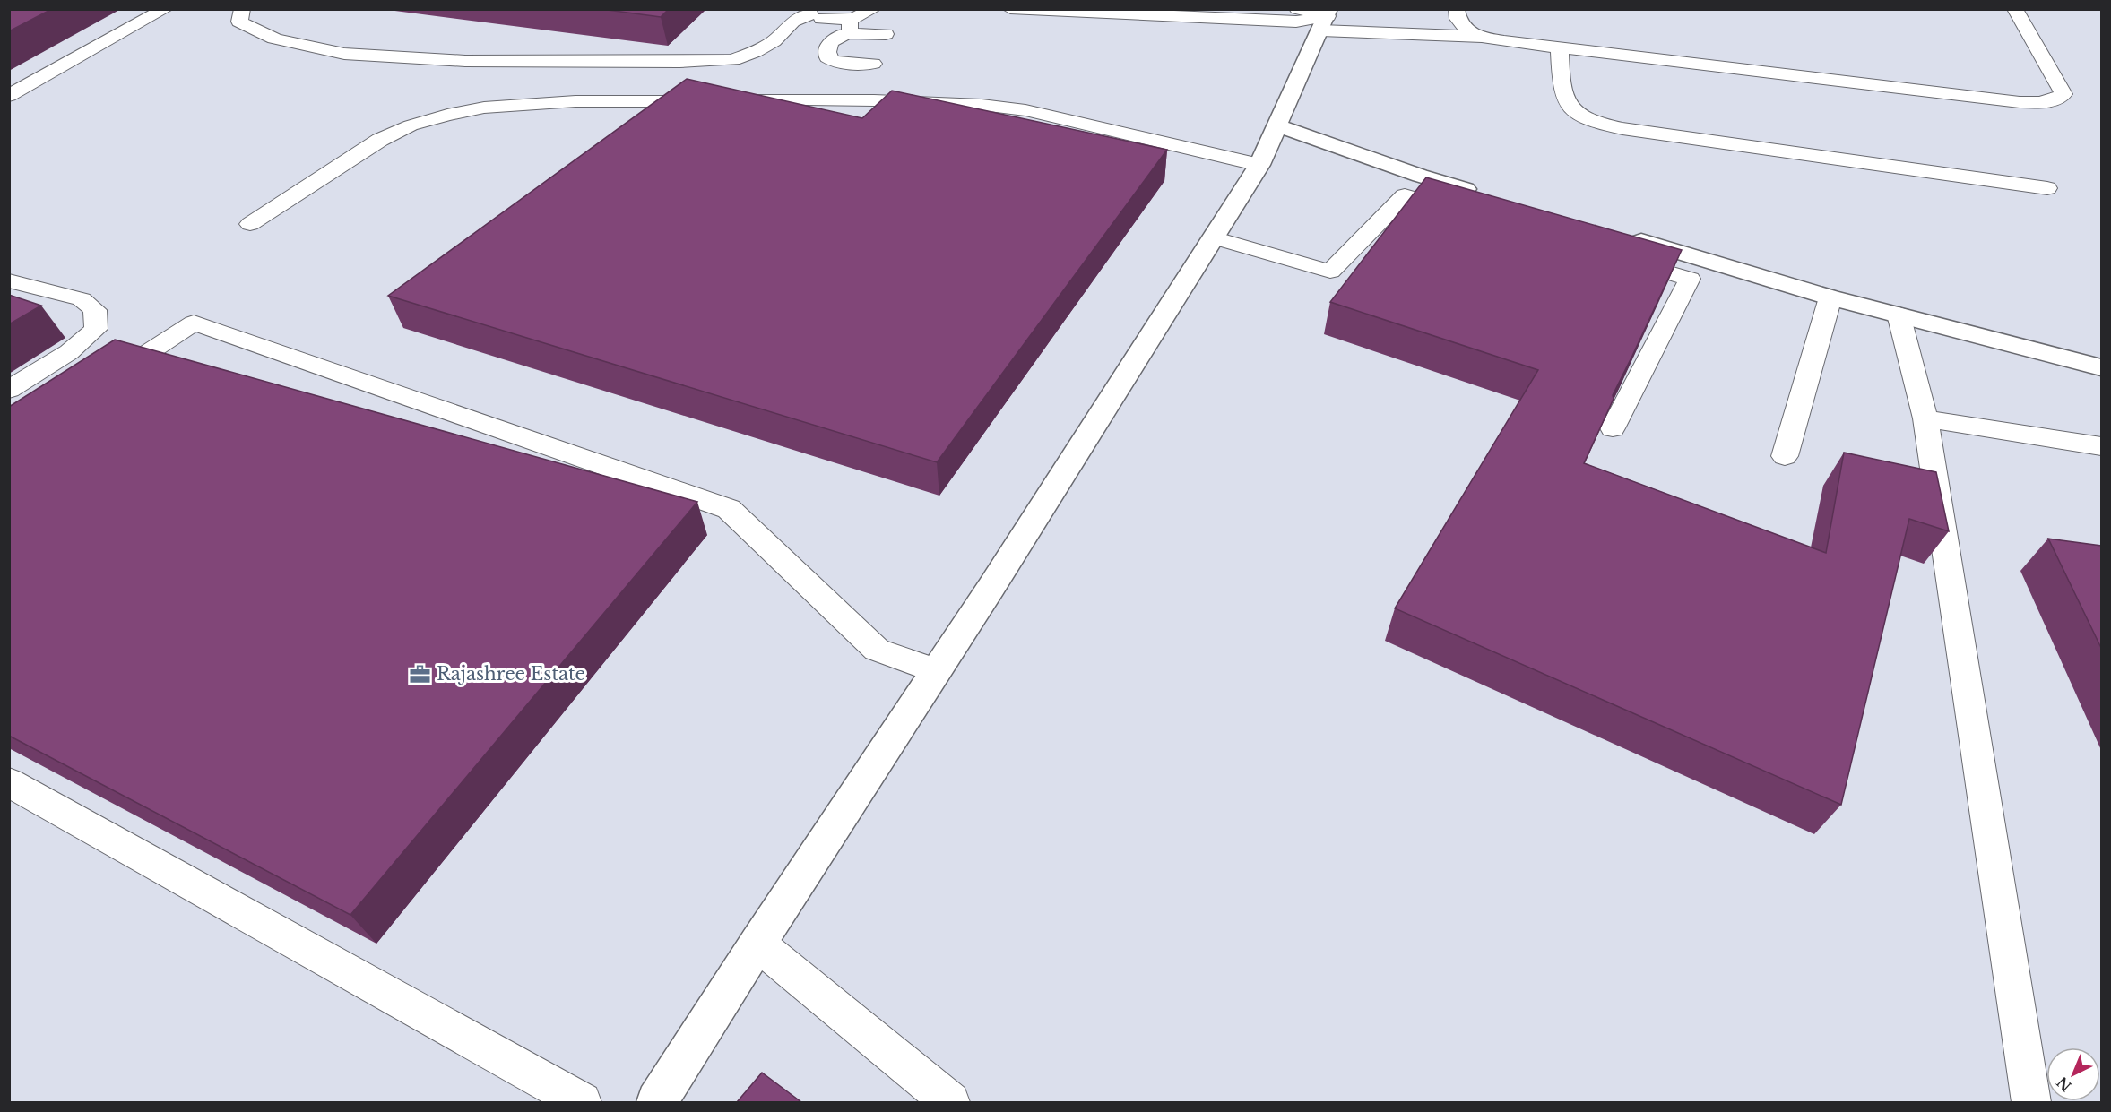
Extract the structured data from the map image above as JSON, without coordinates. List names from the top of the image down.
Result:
{
  "places": {
    "office": ["Rajashree Estate"]
  },
  "north": "bottom left"
}
